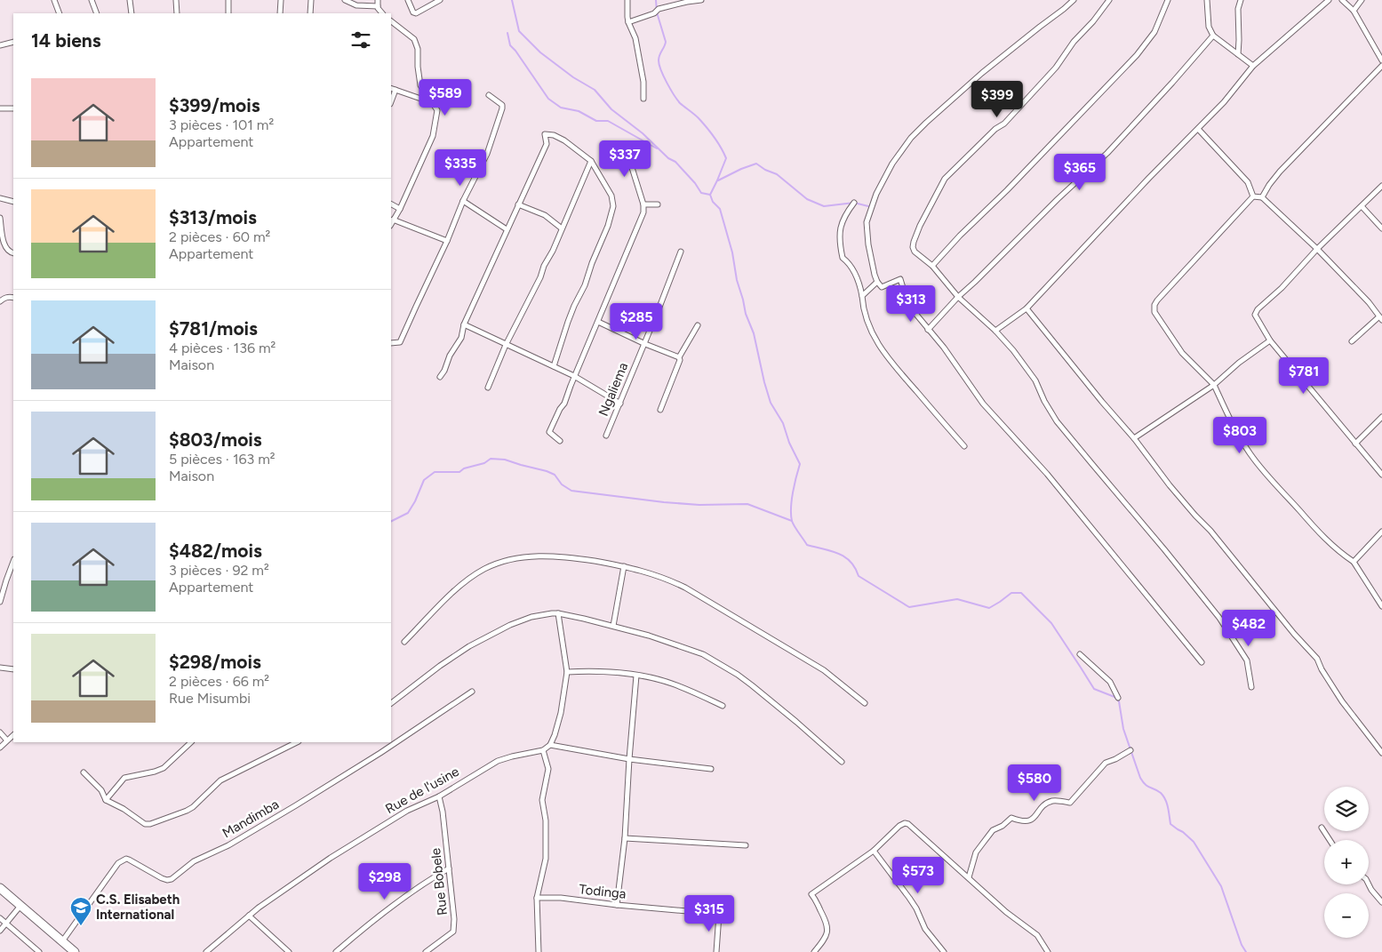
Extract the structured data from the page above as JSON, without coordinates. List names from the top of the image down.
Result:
{
  "streets": {
    "street": [
      "Ngaliema",
      "Rue de l'usine",
      "Mandimba",
      "Rue Bobele",
      "Todinga"
    ]
  },
  "crossings": [
    ["Rue de l'usine", "Rue Bobele"]
  ],
  "places": {
    "school or university": ["C.S. Elisabeth International"]
  },
  "page": {
    "heading": "14 biens",
    "list": [
      {
        "name": "$399/mois",
        "note": "3 pièces · 101 m² · Appartement"
      },
      {
        "name": "$313/mois",
        "note": "2 pièces · 60 m² · Appartement"
      },
      {
        "name": "$781/mois",
        "note": "4 pièces · 136 m² · Maison"
      },
      {
        "name": "$803/mois",
        "note": "5 pièces · 163 m² · Maison"
      },
      {
        "name": "$482/mois",
        "note": "3 pièces · 92 m² · Appartement"
      },
      {
        "name": "$298/mois",
        "note": "2 pièces · 66 m² · Rue Misumbi"
      }
    ],
    "price": [
      "$589",
      "$399",
      "$337",
      "$335",
      "$365",
      "$313",
      "$285",
      "$781",
      "$803",
      "$482",
      "$580",
      "$573",
      "$298",
      "$315"
    ],
    "map_buttons": ["+", "−"]
  }
}
